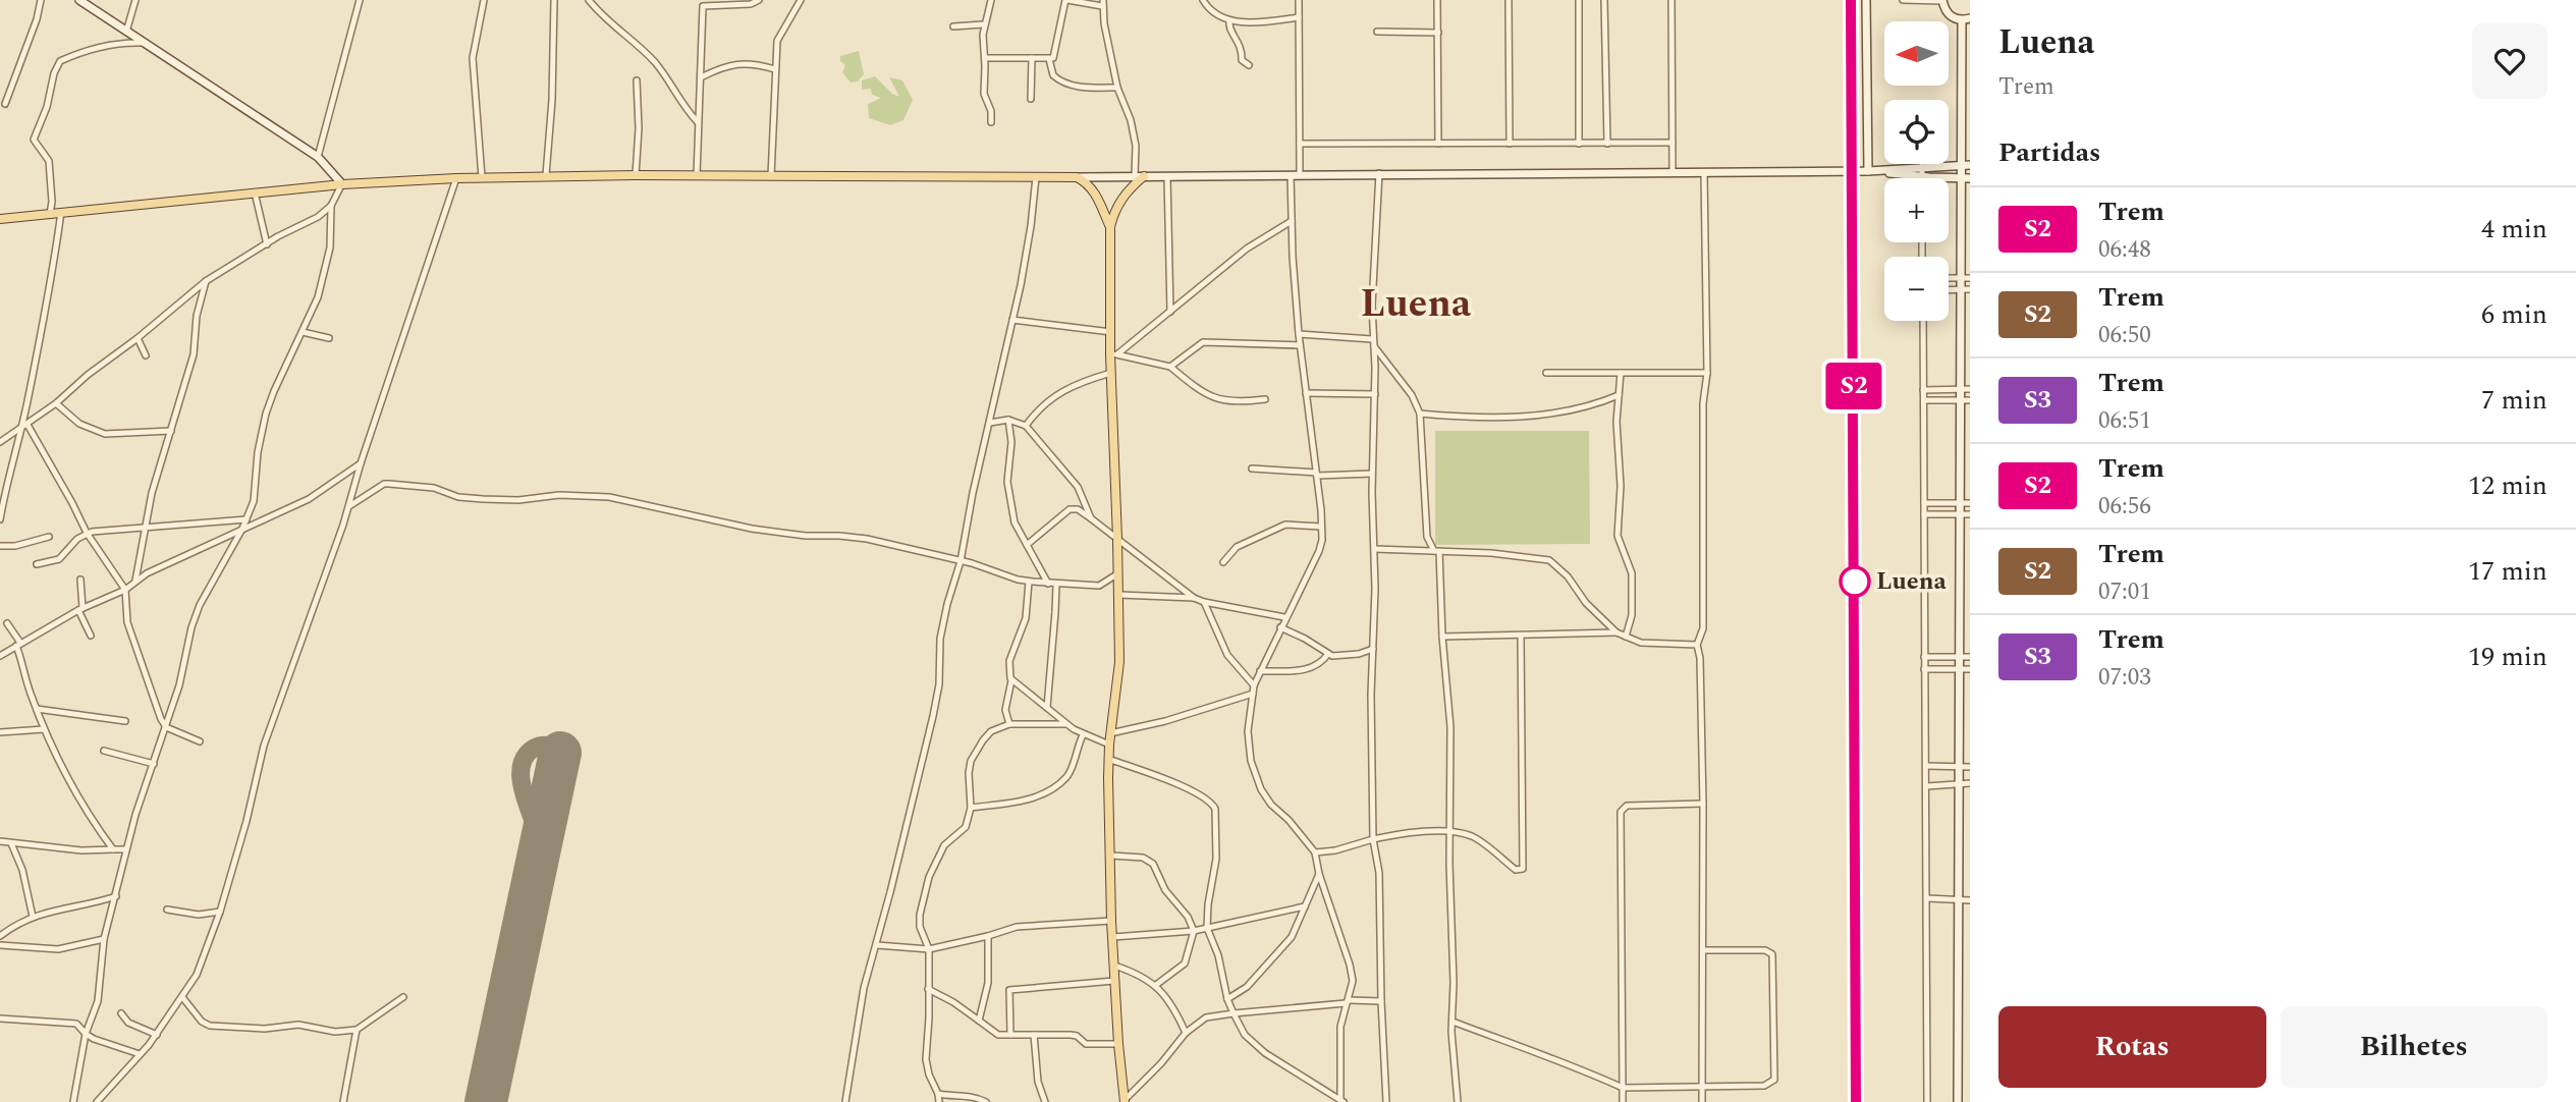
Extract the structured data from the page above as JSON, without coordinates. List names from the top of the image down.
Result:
{
  "districts": ["Luena"],
  "places": ["Luena"],
  "north": "left",
  "page": {
    "on_map": "S2",
    "heading": [
      ["Luena", "Trem"],
      "Partidas"
    ],
    "map_buttons": ["+", "−"],
    "list": [
      {
        "mark": "S2",
        "name": "Trem",
        "note": "06:48",
        "value": "4 min"
      },
      {
        "mark": "S2",
        "name": "Trem",
        "note": "06:50",
        "value": "6 min"
      },
      {
        "mark": "S3",
        "name": "Trem",
        "note": "06:51",
        "value": "7 min"
      },
      {
        "mark": "S2",
        "name": "Trem",
        "note": "06:56",
        "value": "12 min"
      },
      {
        "mark": "S2",
        "name": "Trem",
        "note": "07:01",
        "value": "17 min"
      },
      {
        "mark": "S3",
        "name": "Trem",
        "note": "07:03",
        "value": "19 min"
      }
    ],
    "buttons": ["Rotas", "Bilhetes"]
  }
}
